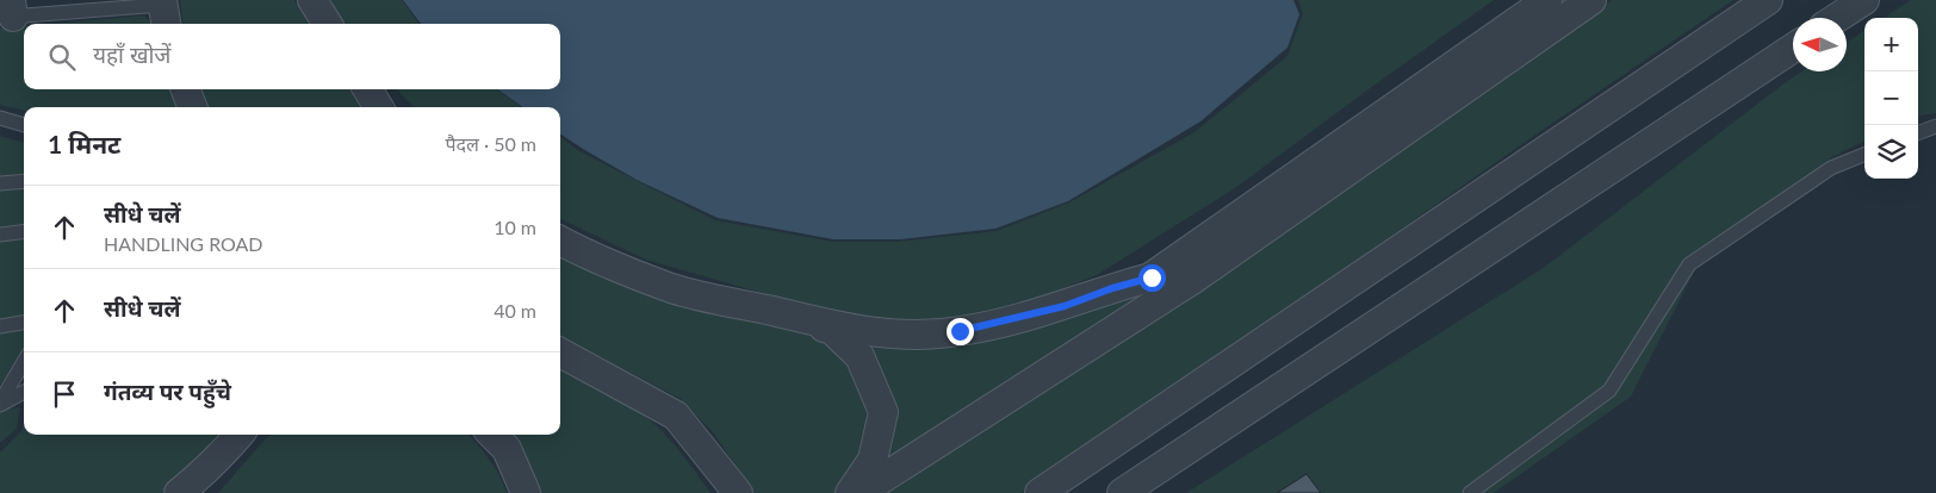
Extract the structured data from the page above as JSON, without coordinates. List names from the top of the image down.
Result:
{
  "north": "left",
  "page": {
    "map_buttons": ["+", "−"],
    "search": "यहाँ खोजें",
    "heading": ["1 मिनट", "पैदल · 50 m"],
    "list": [
      ["सीधे चलें", "HANDLING ROAD", "10 m"],
      ["सीधे चलें", "40 m"],
      "गंतव्य पर पहुँचे"
    ]
  }
}
